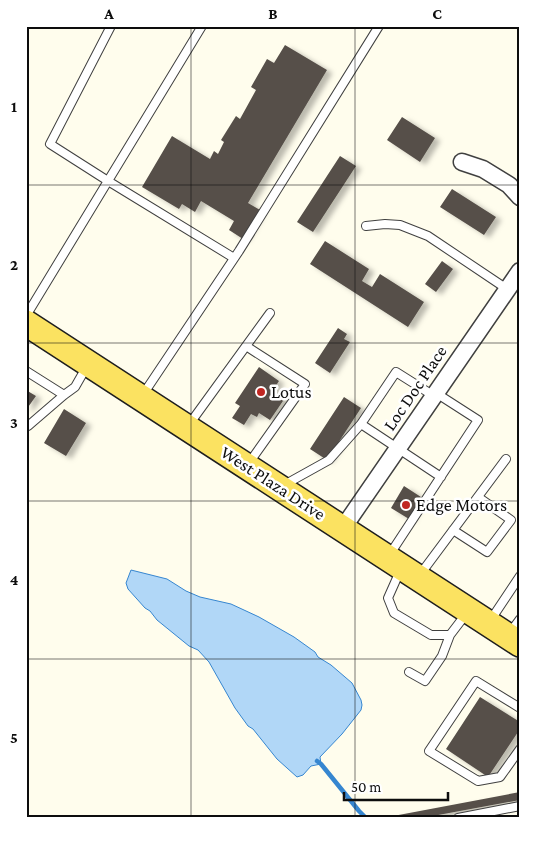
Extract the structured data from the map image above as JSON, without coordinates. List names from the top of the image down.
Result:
{
  "streets": {
    "main road": ["West Plaza Drive"],
    "street": ["Loc Doc Place"]
  },
  "crossings": [
    ["Loc Doc Place", "West Plaza Drive"]
  ],
  "places": ["Lotus", "Edge Motors"],
  "scale_bar": "50 m",
  "grid": {
    "columns": ["A", "B", "C"],
    "rows": [
      "1",
      "2",
      "3",
      "4",
      "5"
    ]
  }
}
